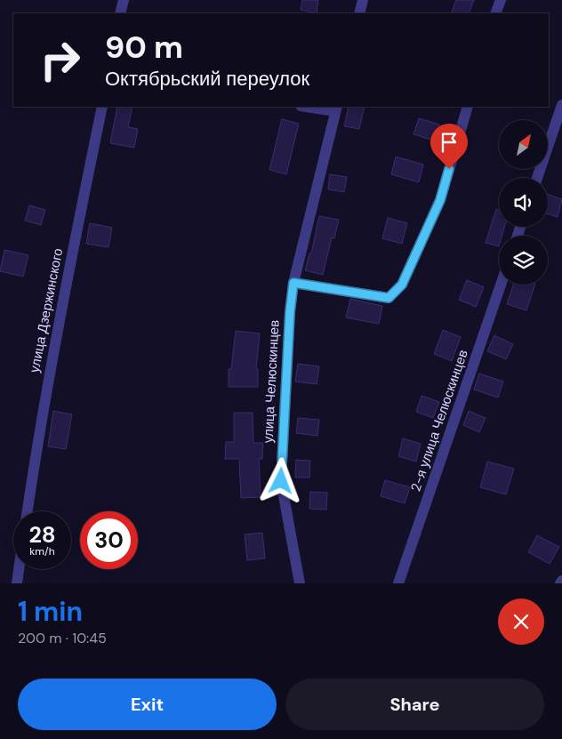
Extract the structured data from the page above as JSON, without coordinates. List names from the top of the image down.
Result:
{
  "streets": {
    "street": ["улица Дзержинского", "улица Челюскинцев", "2-я улица Челюскинцев"]
  },
  "north": "top right",
  "page": {
    "turn": ["90 m", "Октябрьский переулок"],
    "speed": "28 km/h",
    "limit": "30",
    "heading": ["1 min", "200 m · 10:45"],
    "buttons": ["Exit", "Share"]
  }
}
